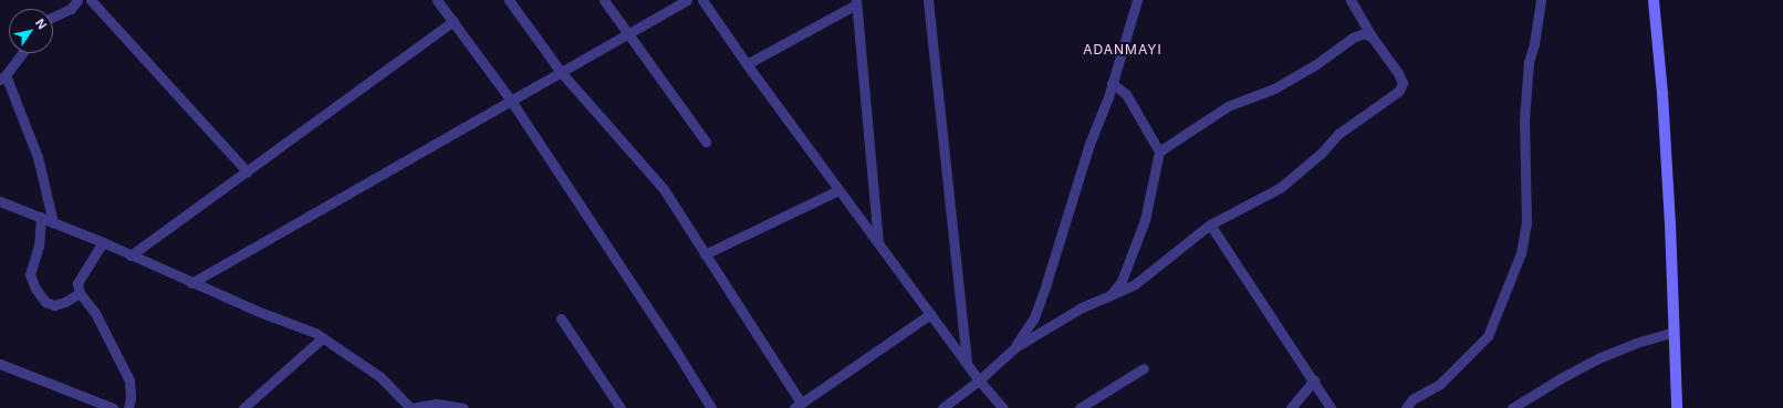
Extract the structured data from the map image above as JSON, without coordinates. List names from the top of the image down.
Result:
{
  "districts": ["ADANMAYI"],
  "north": "top right"
}
